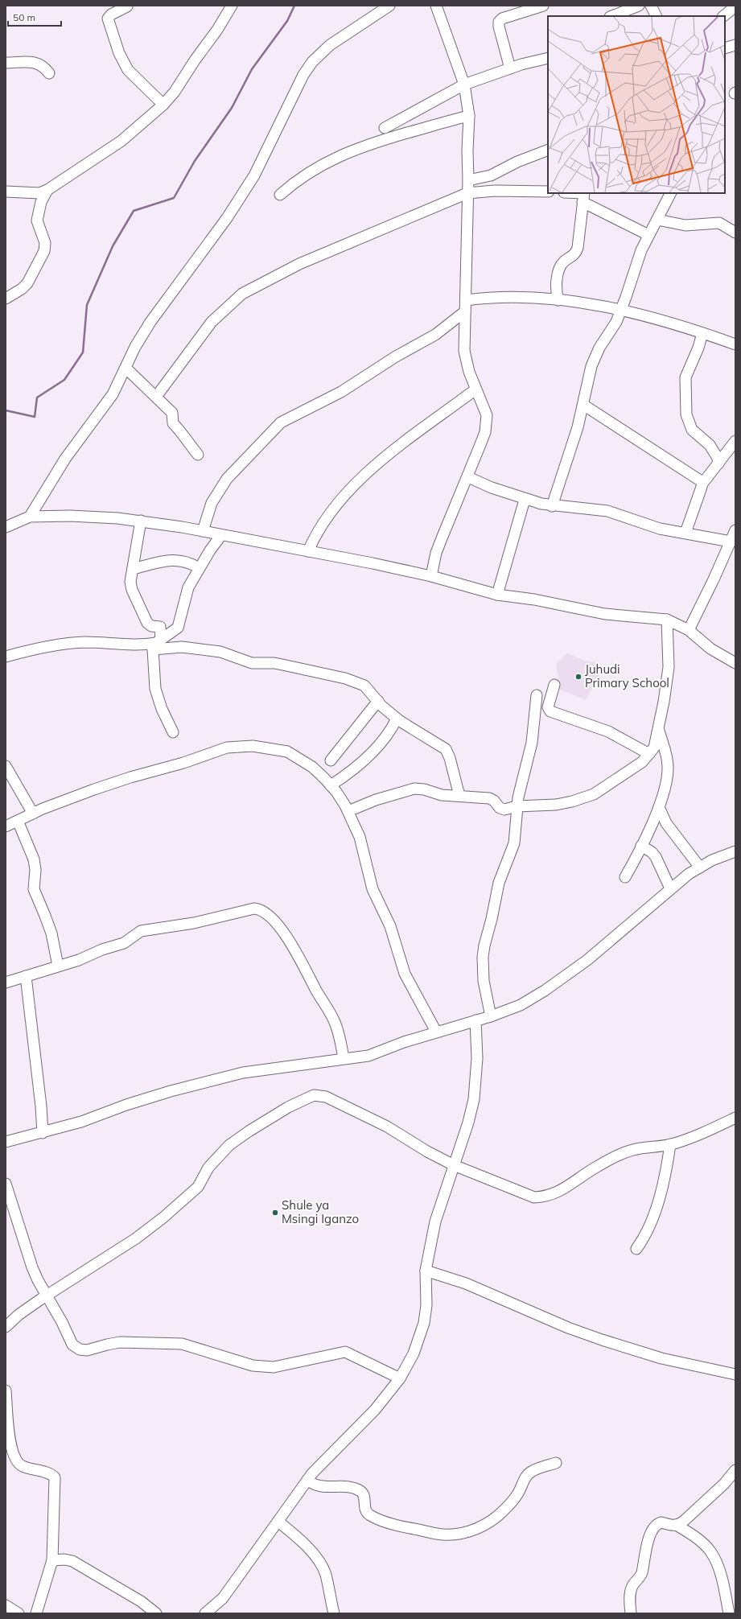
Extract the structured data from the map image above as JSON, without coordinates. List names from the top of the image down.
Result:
{
  "places": ["Juhudi Primary School", "Shule ya Msingi Iganzo"],
  "scale_bar": "50 m"
}
